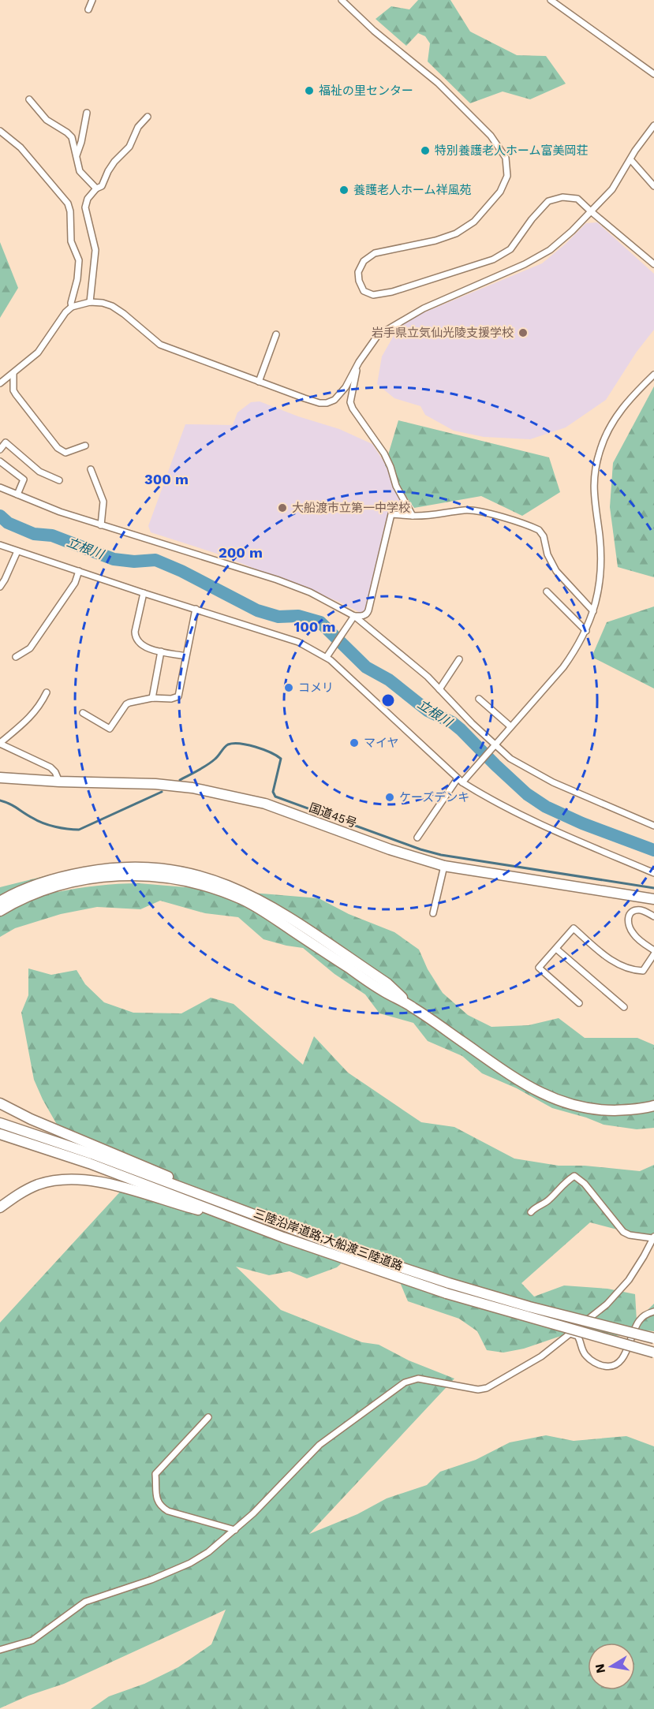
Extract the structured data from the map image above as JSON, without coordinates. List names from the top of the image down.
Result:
{
  "streets": {
    "highway": ["国道45号", "三陸沿岸道路;大船渡三陸道路"]
  },
  "water": ["立根川"],
  "places": [
    "福祉の里センター",
    "特別養護老人ホーム富美岡荘",
    "養護老人ホーム祥風苑",
    "岩手県立気仙光陵支援学校",
    "大船渡市立第一中学校",
    "コメリ",
    "マイヤ",
    "ケーズデンキ"
  ],
  "north": "left",
  "rings": ["300 m", "200 m", "100 m"]
}
